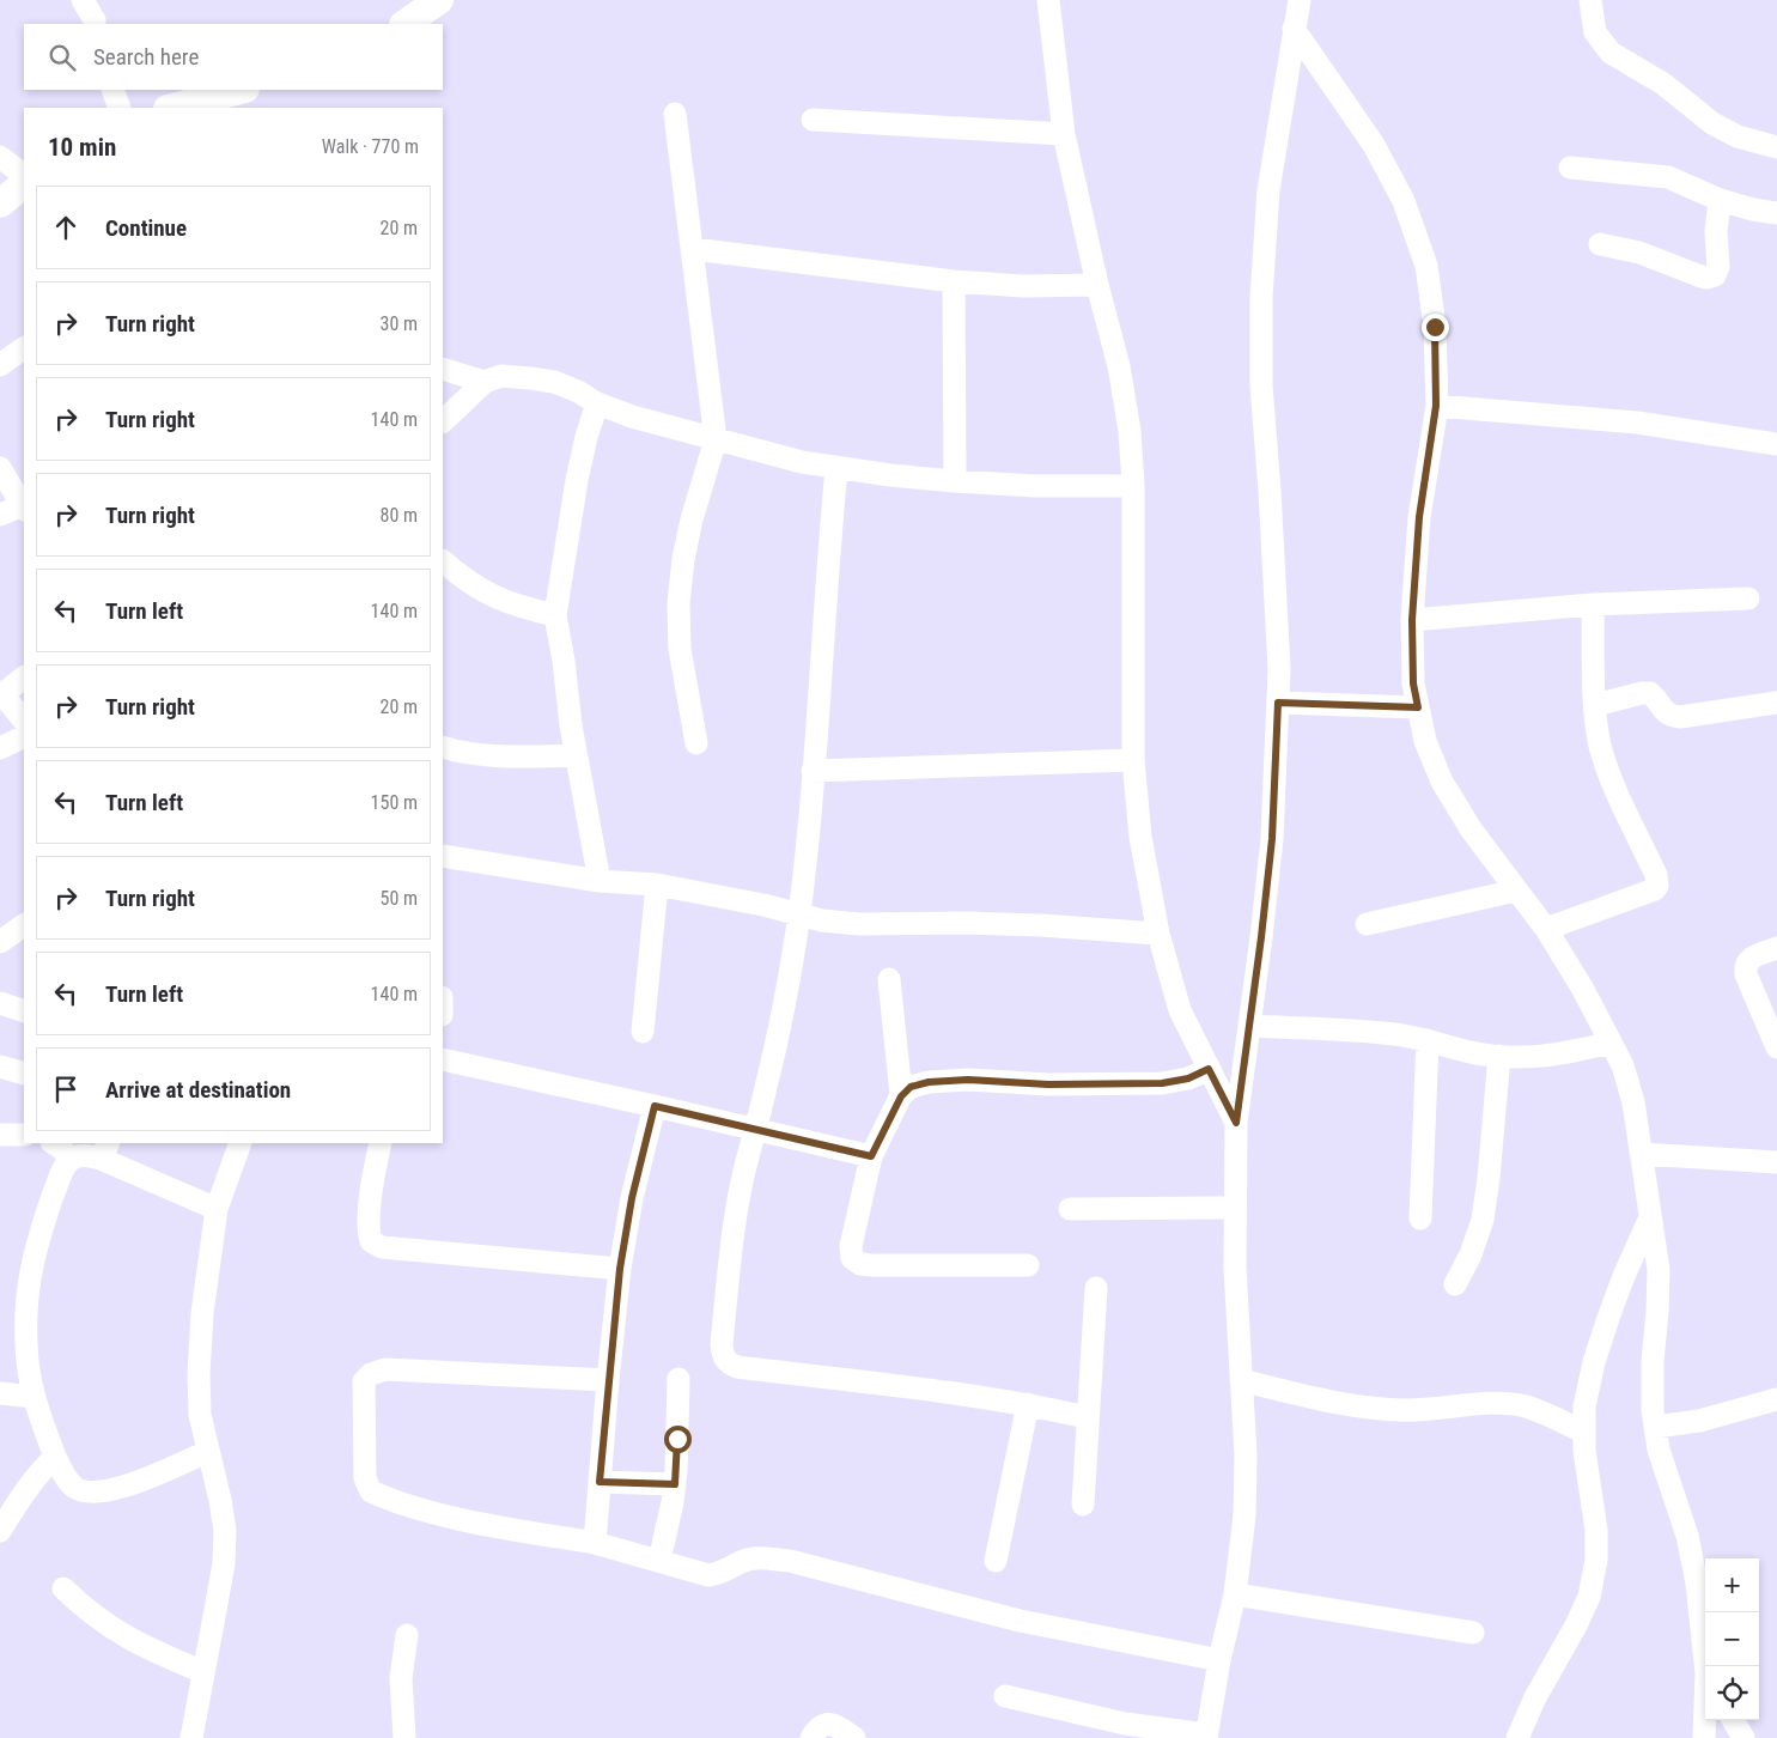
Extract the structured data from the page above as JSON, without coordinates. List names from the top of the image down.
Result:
{
  "page": {
    "search": "Search here",
    "heading": ["10 min", "Walk · 770 m"],
    "list": [
      ["Continue", "20 m"],
      ["Turn right", "30 m"],
      ["Turn right", "140 m"],
      ["Turn right", "80 m"],
      ["Turn left", "140 m"],
      ["Turn right", "20 m"],
      ["Turn left", "150 m"],
      ["Turn right", "50 m"],
      ["Turn left", "140 m"],
      "Arrive at destination"
    ],
    "map_buttons": ["+", "−"]
  }
}
